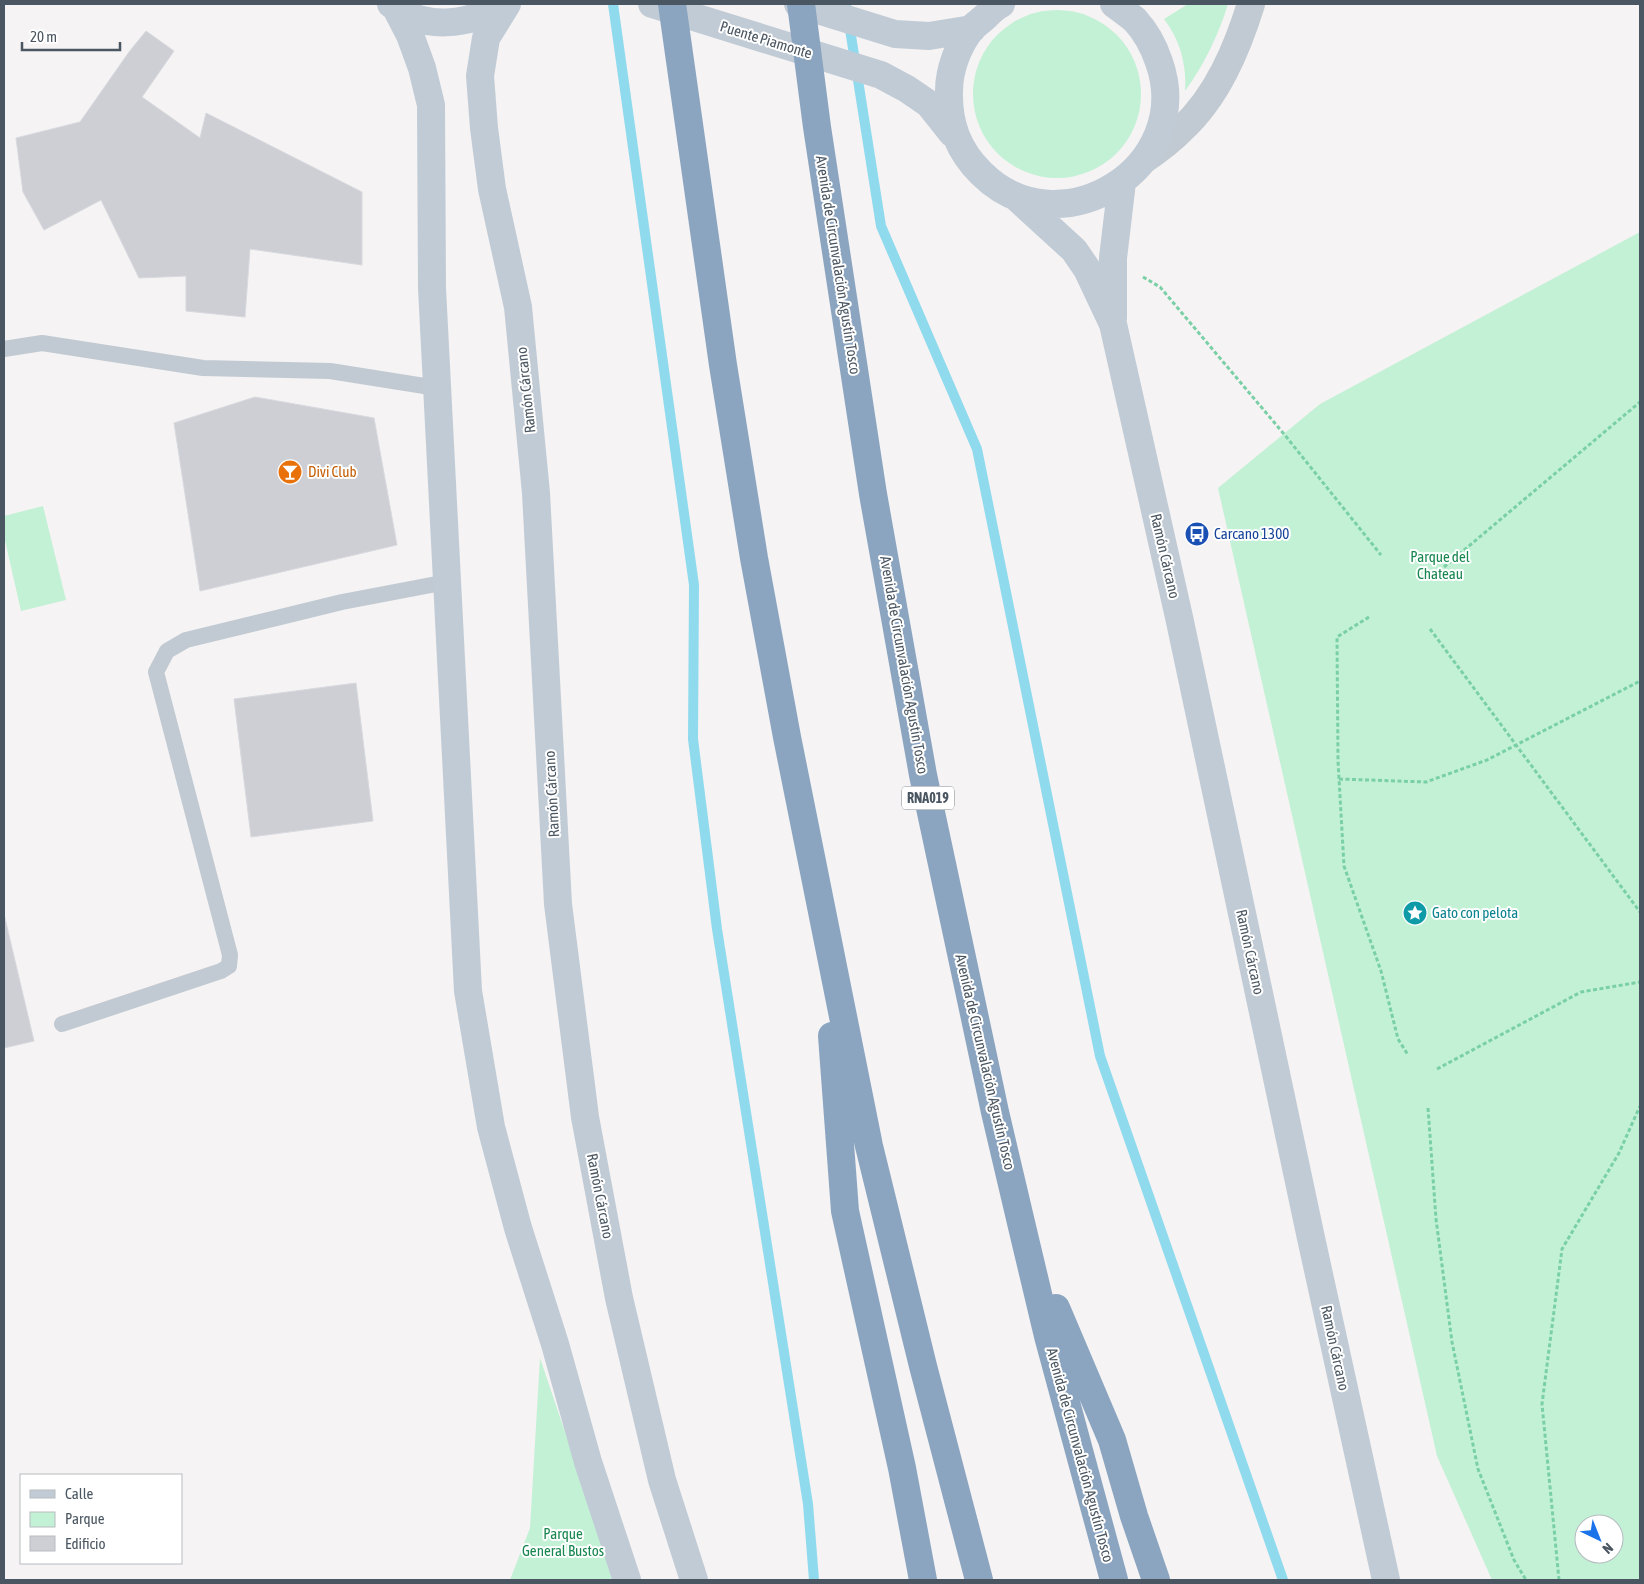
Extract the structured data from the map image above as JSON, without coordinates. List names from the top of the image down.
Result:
{
  "streets": {
    "highway": ["Avenida de Circunvalación Agustín Tosco", "RNA019"],
    "main road": ["Puente Piamonte", "Ramón Cárcano"]
  },
  "parks": ["Parque del Chateau", "Parque General Bustos"],
  "places": {
    "bar": ["Divi Club"],
    "bus stop": ["Carcano 1300"],
    "place": ["Gato con pelota"]
  },
  "legend": ["Calle", "Parque", "Edificio"],
  "scale_bar": "20 m",
  "north": "bottom right"
}
